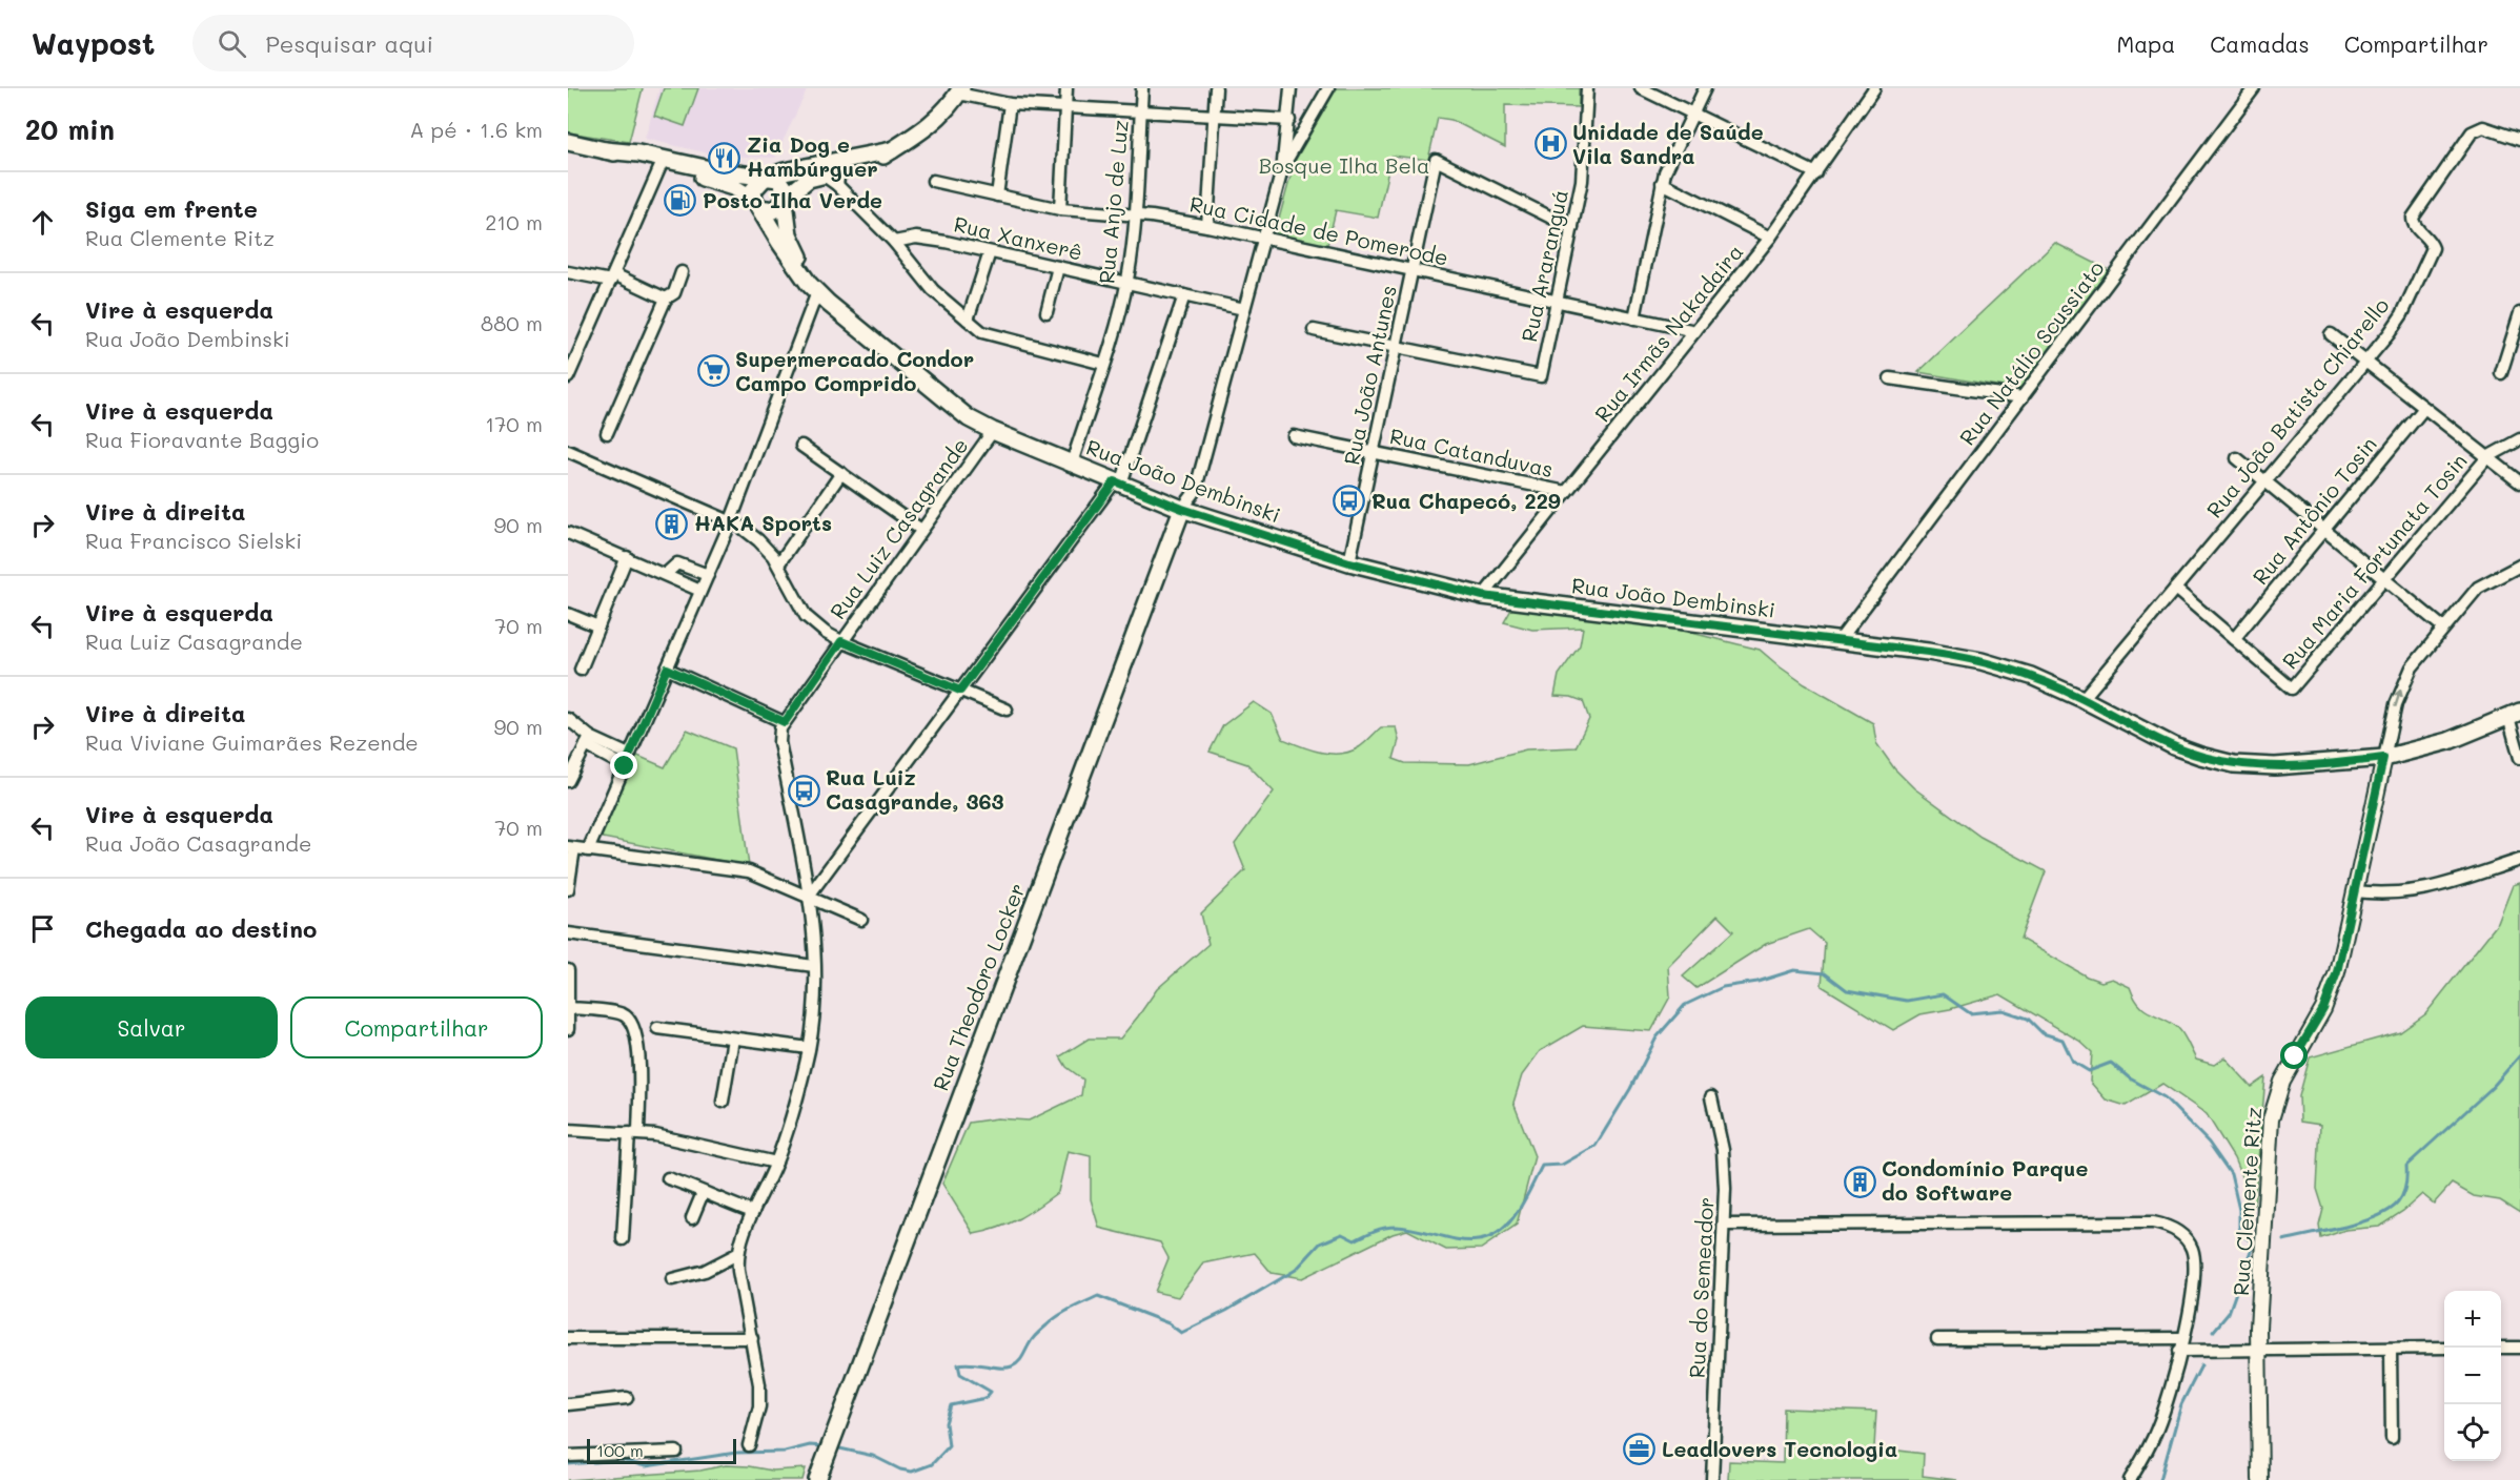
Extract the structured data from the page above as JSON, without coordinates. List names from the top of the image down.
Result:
{
  "streets": {
    "main road": ["Rua João Dembinski", "Rua Theodoro Locker"],
    "street": [
      "Rua Anjo de Luz",
      "Rua Cidade de Pomerode",
      "Rua Xanxerê",
      "Rua Araranguá",
      "Rua Irmãs Nakadaira",
      "Rua Natálio Scussiato",
      "Rua João Antunes",
      "Rua João Batista Chiarello",
      "Rua Catanduvas",
      "Rua Antônio Tosin",
      "Rua Luiz Casagrande",
      "Rua Maria Fortunata Tosin",
      "Rua Clemente Ritz",
      "Rua do Semeador"
    ]
  },
  "crossings": [
    ["Rua Anjo de Luz", "Rua Cidade de Pomerode"],
    ["Rua Anjo de Luz", "Rua Xanxerê"],
    ["Rua Anjo de Luz", "Rua João Dembinski"],
    ["Rua Cidade de Pomerode", "Rua Araranguá"],
    ["Rua Cidade de Pomerode", "Rua Irmãs Nakadaira"],
    ["Rua Cidade de Pomerode", "Rua João Antunes"],
    ["Rua Araranguá", "Rua João Antunes"],
    ["Rua Irmãs Nakadaira", "Rua Catanduvas"],
    ["Rua Irmãs Nakadaira", "Rua João Dembinski"],
    ["Rua Natálio Scussiato", "Rua João Dembinski"],
    ["Rua João Antunes", "Rua Catanduvas"],
    ["Rua João Antunes", "Rua João Dembinski"],
    ["Rua João Batista Chiarello", "Rua João Dembinski"],
    ["Rua João Dembinski", "Rua Luiz Casagrande"],
    ["Rua João Dembinski", "Rua Theodoro Locker"],
    ["Rua João Dembinski", "Rua Clemente Ritz"],
    ["Rua Antônio Tosin", "Rua Maria Fortunata Tosin"]
  ],
  "parks": ["Bosque Ilha Bela"],
  "places": {
    "hospital": ["Unidade de Saúde Vila Sandra"],
    "restaurant": ["Zia Dog e Hambúrguer"],
    "fuel station": ["Posto Ilha Verde"],
    "supermarket": ["Supermercado Condor Campo Comprido"],
    "bus stop": ["Rua Chapecó, 229", "Rua Luiz Casagrande, 363"],
    "building": ["HAKA Sports", "Condomínio Parque do Software"],
    "office": ["Leadlovers Tecnologia"]
  },
  "scale_bar": "100 m",
  "page": {
    "header": "Waypost",
    "search": "Pesquisar aqui",
    "nav": ["Mapa", "Camadas", "Compartilhar"],
    "heading": ["20 min", "A pé · 1.6 km"],
    "list": [
      ["Siga em frente", "Rua Clemente Ritz", "210 m"],
      ["Vire à esquerda", "Rua João Dembinski", "880 m"],
      ["Vire à esquerda", "Rua Fioravante Baggio", "170 m"],
      ["Vire à direita", "Rua Francisco Sielski", "90 m"],
      ["Vire à esquerda", "Rua Luiz Casagrande", "70 m"],
      ["Vire à direita", "Rua Viviane Guimarães Rezende", "90 m"],
      ["Vire à esquerda", "Rua João Casagrande", "70 m"],
      "Chegada ao destino"
    ],
    "buttons": ["Salvar", "Compartilhar"],
    "map_buttons": ["+", "−"],
    "scale": "100 m"
  }
}
